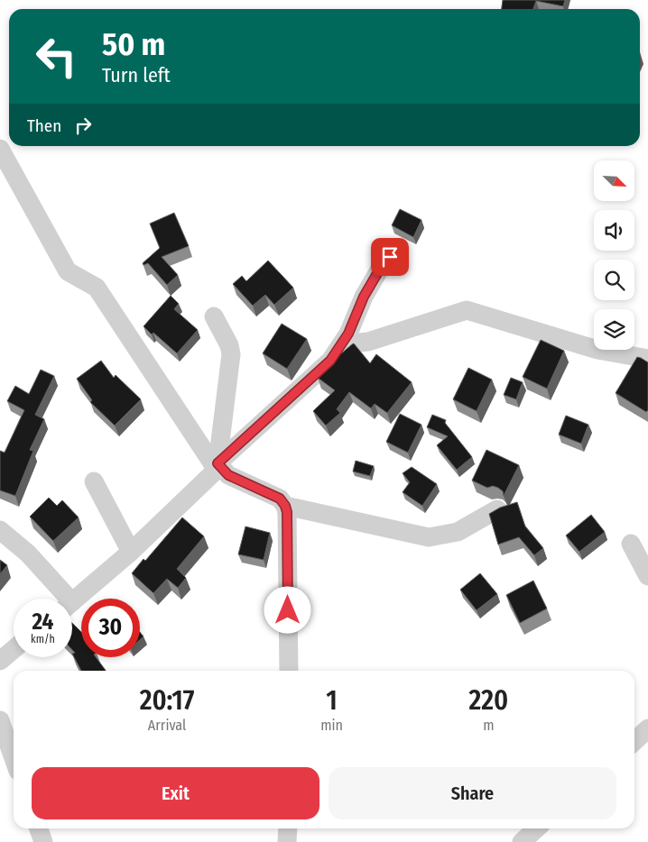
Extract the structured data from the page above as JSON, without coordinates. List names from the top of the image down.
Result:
{
  "north": "bottom right",
  "page": {
    "turn": ["50 m", "Turn left"],
    "then": "Then",
    "speed": "24 km/h",
    "limit": "30",
    "eta": [
      "20:17",
      "Arrival",
      "1",
      "min",
      "220",
      "m"
    ],
    "buttons": ["Exit", "Share"]
  }
}
